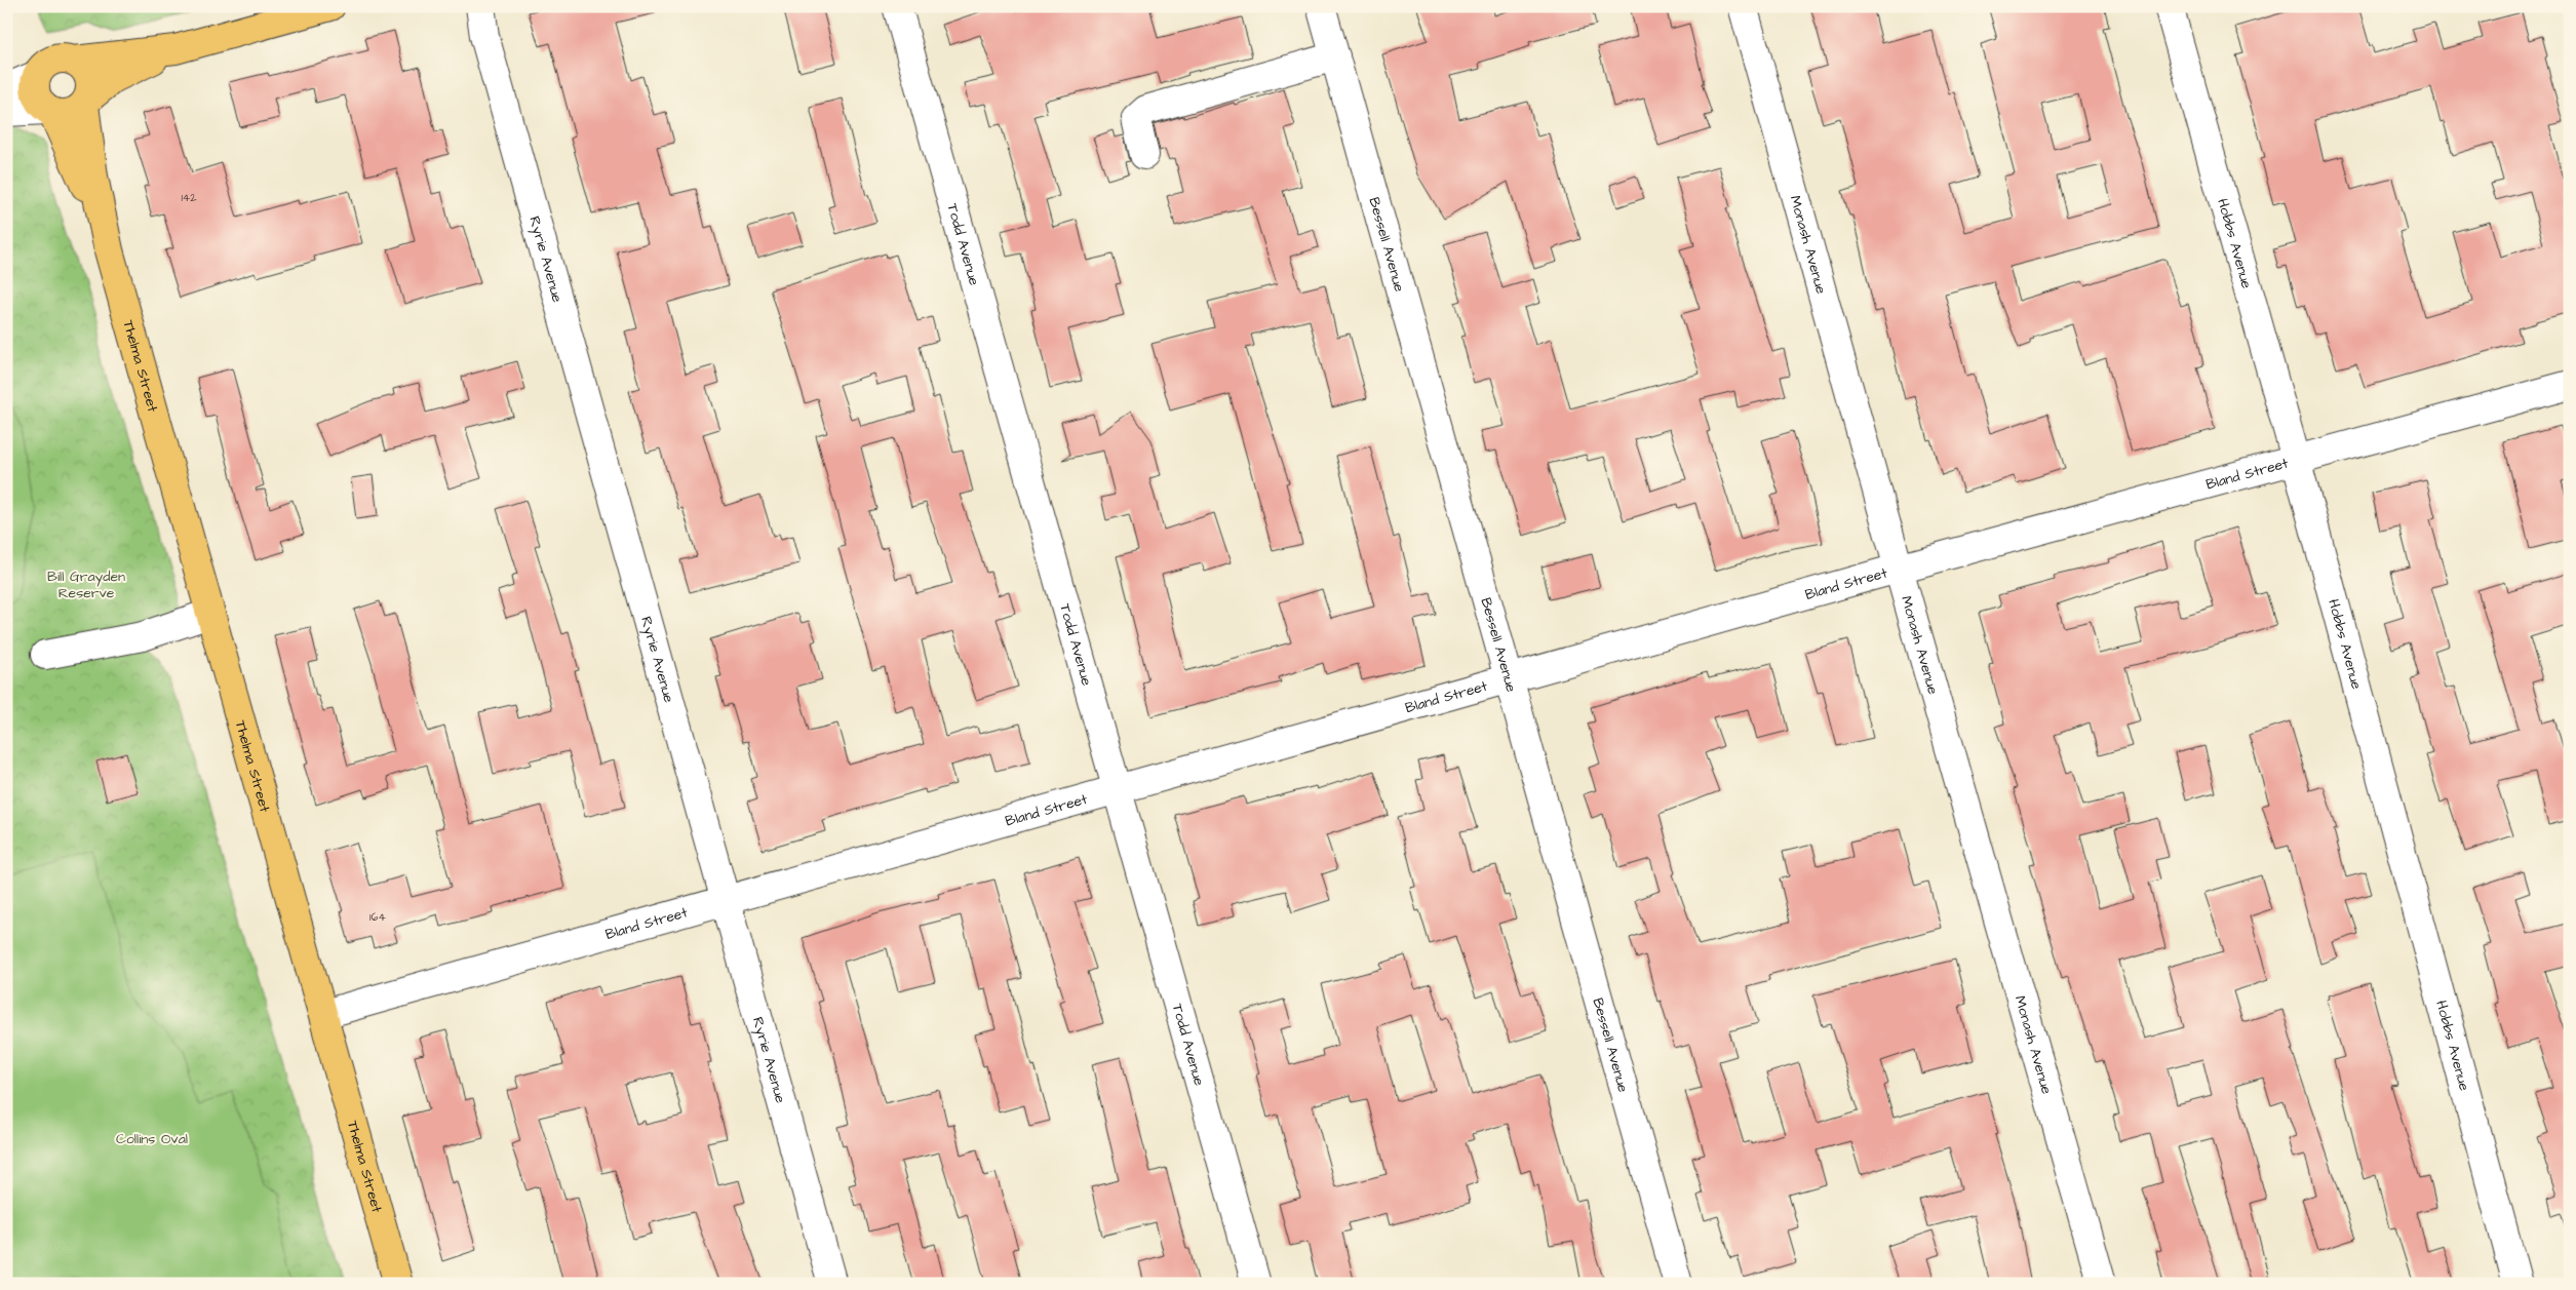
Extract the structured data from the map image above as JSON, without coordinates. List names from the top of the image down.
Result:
{
  "streets": {
    "main road": ["Thelma Street"],
    "street": [
      "Hobbs Avenue",
      "Bessell Avenue",
      "Todd Avenue",
      "Monash Avenue",
      "Ryrie Avenue",
      "Bland Street"
    ]
  },
  "crossings": [
    ["Hobbs Avenue", "Bland Street"],
    ["Bessell Avenue", "Bland Street"],
    ["Todd Avenue", "Bland Street"],
    ["Monash Avenue", "Bland Street"],
    ["Ryrie Avenue", "Bland Street"],
    ["Thelma Street", "Bland Street"]
  ],
  "parks": ["Bill Grayden Reserve", "Collins Oval"],
  "house_numbers": ["142", "164"]
}
